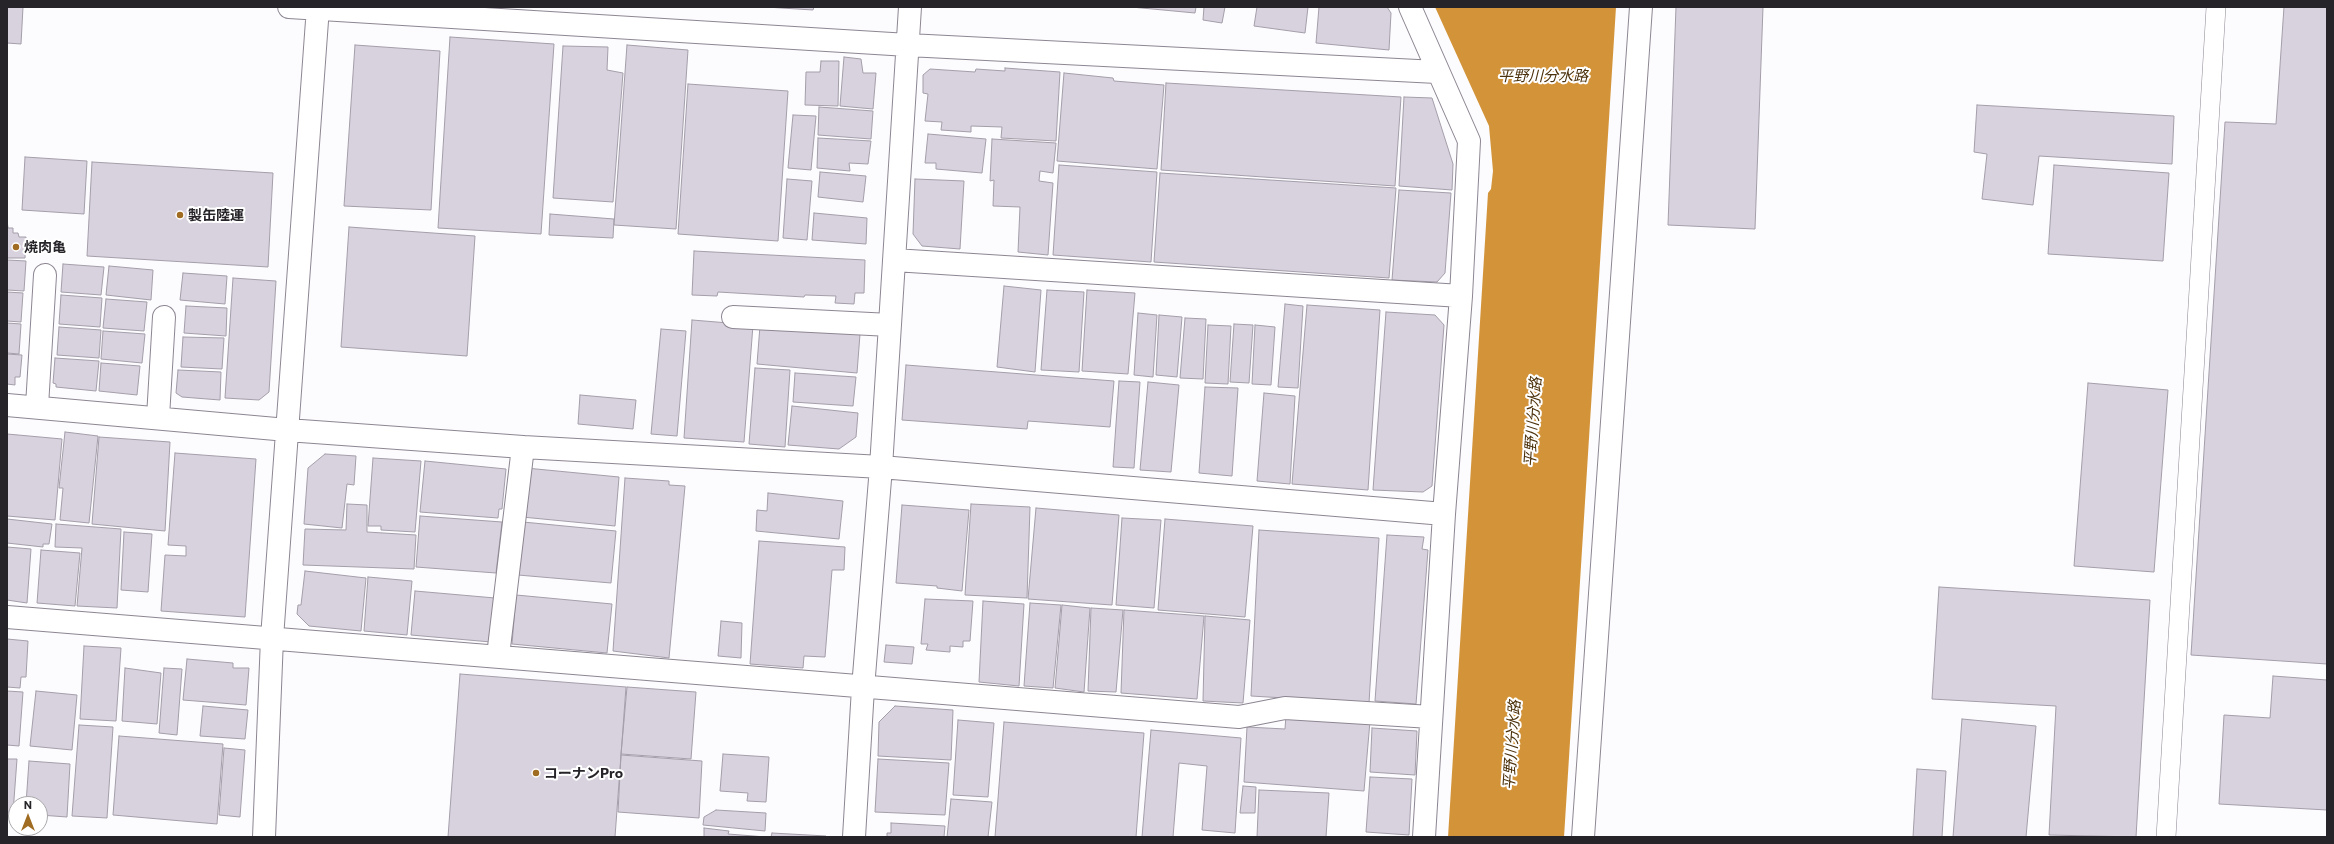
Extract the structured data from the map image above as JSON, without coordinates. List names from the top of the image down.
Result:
{
  "water": ["平野川分水路"],
  "places": ["製缶陸運", "焼肉亀", "コーナンPro"],
  "north": "top"
}
